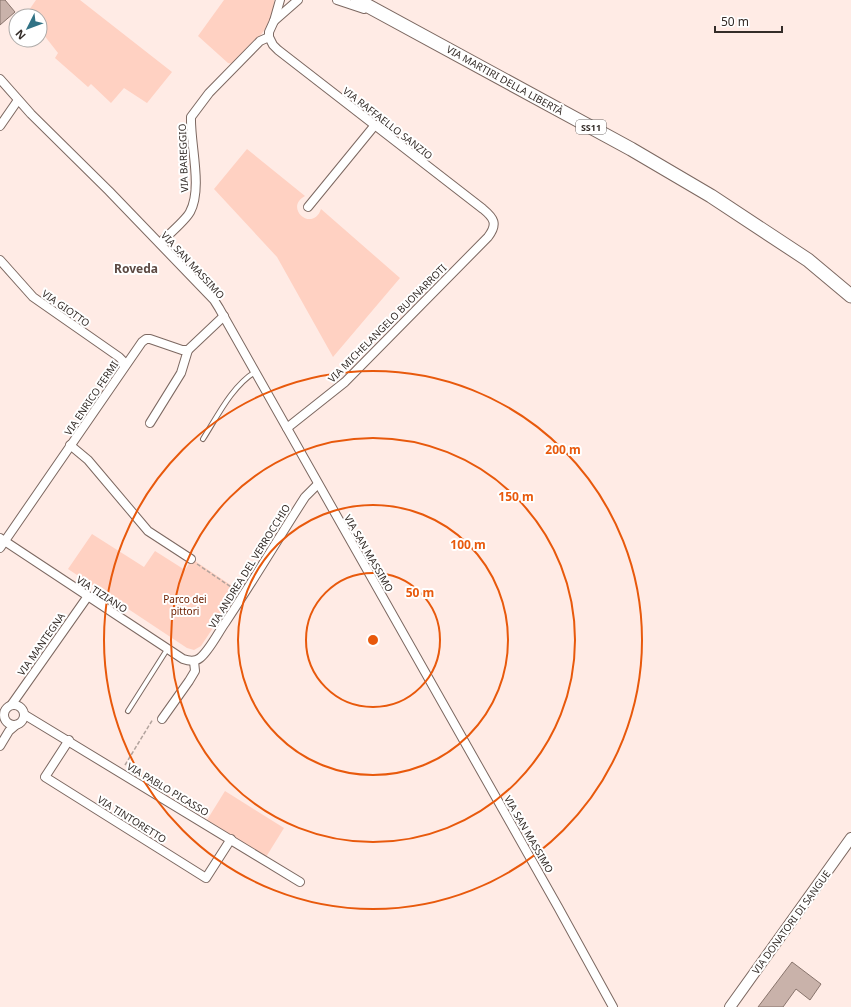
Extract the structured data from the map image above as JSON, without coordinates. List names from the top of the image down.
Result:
{
  "streets": {
    "main road": ["VIA MARTIRI DELLA LIBERTÀ", "SS11"],
    "street": [
      "VIA RAFFAELLO SANZIO",
      "VIA BAREGGIO",
      "VIA SAN MASSIMO",
      "VIA GIOTTO",
      "VIA MICHELANGELO BUONARROTI",
      "VIA ENRICO FERMI",
      "VIA ANDREA DEL VERROCCHIO",
      "VIA TIZIANO",
      "VIA MANTEGNA",
      "VIA PABLO PICASSO",
      "VIA TINTORETTO",
      "VIA DONATORI DI SANGUE"
    ]
  },
  "crossings": [
    ["VIA RAFFAELLO SANZIO", "VIA BAREGGIO"],
    ["VIA RAFFAELLO SANZIO", "VIA MICHELANGELO BUONARROTI"],
    ["VIA BAREGGIO", "VIA SAN MASSIMO"],
    ["VIA SAN MASSIMO", "VIA MICHELANGELO BUONARROTI"],
    ["VIA SAN MASSIMO", "VIA ANDREA DEL VERROCCHIO"],
    ["VIA GIOTTO", "VIA ENRICO FERMI"],
    ["VIA ENRICO FERMI", "VIA TIZIANO"],
    ["VIA ANDREA DEL VERROCCHIO", "VIA TIZIANO"],
    ["VIA TIZIANO", "VIA MANTEGNA"],
    ["VIA MANTEGNA", "VIA PABLO PICASSO"],
    ["VIA PABLO PICASSO", "VIA TINTORETTO"]
  ],
  "districts": ["Roveda"],
  "parks": ["Parco dei pittori"],
  "scale_bar": "50 m",
  "north": "bottom left",
  "rings": [
    "200 m",
    "150 m",
    "100 m",
    "50 m"
  ]
}
